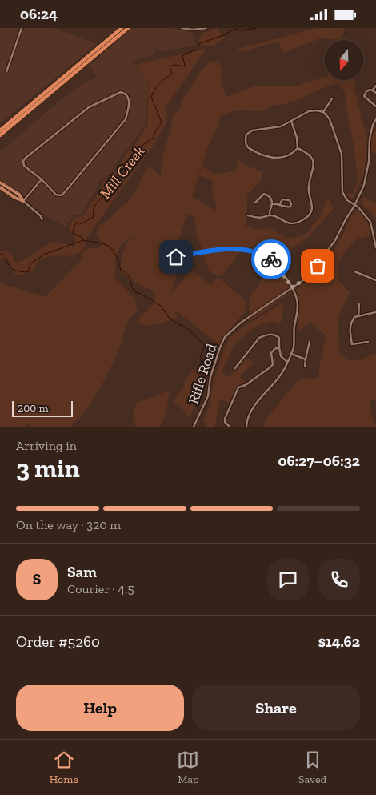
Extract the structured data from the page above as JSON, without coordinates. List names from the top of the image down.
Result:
{
  "streets": {
    "street": ["Rifle Road"]
  },
  "water": ["Mill Creek"],
  "scale_bar": "200 m",
  "north": "bottom",
  "page": {
    "status": "06:24",
    "scale": "200 m",
    "heading": ["3 min", "Arriving in", "06:27–06:32"],
    "panel": [
      "Sam",
      "Courier · 4.5",
      "Order #5260",
      "$14.62"
    ],
    "bar": "On the way · 320 m",
    "round": "S",
    "buttons": ["Help", "Share"],
    "tabs": ["Home", "Map", "Saved"]
  }
}
